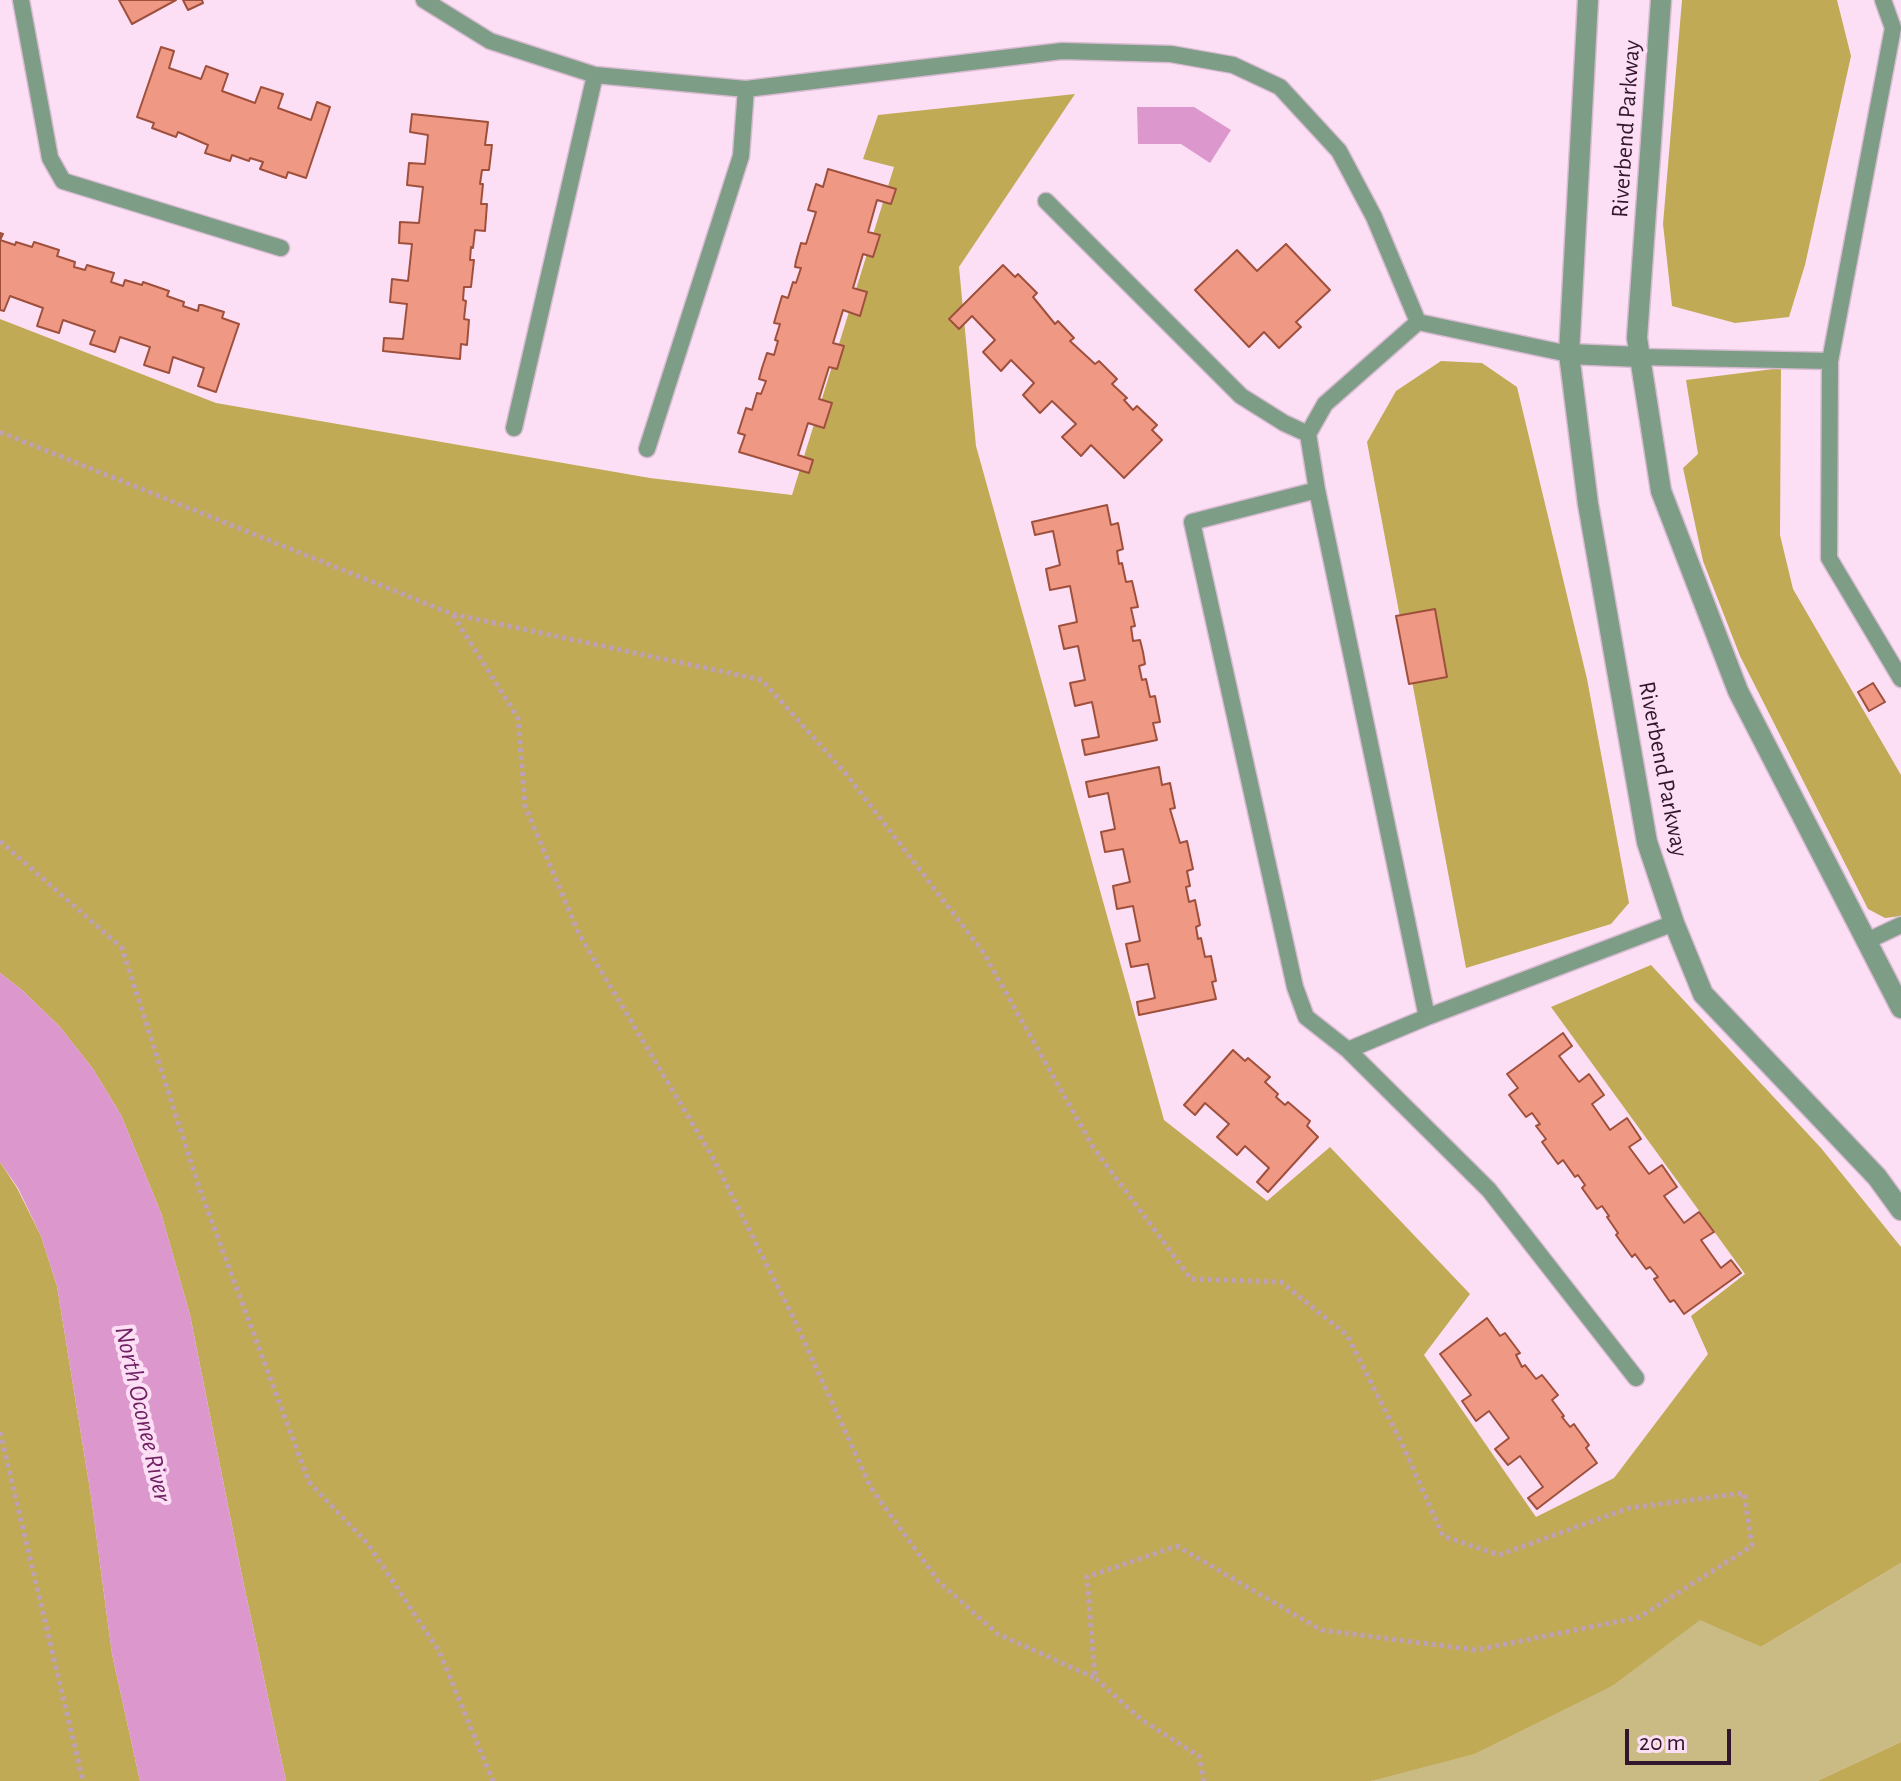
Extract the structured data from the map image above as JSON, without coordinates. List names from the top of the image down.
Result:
{
  "streets": {
    "street": ["Riverbend Parkway"]
  },
  "water": ["North Oconee River"],
  "scale_bar": "20 m"
}
